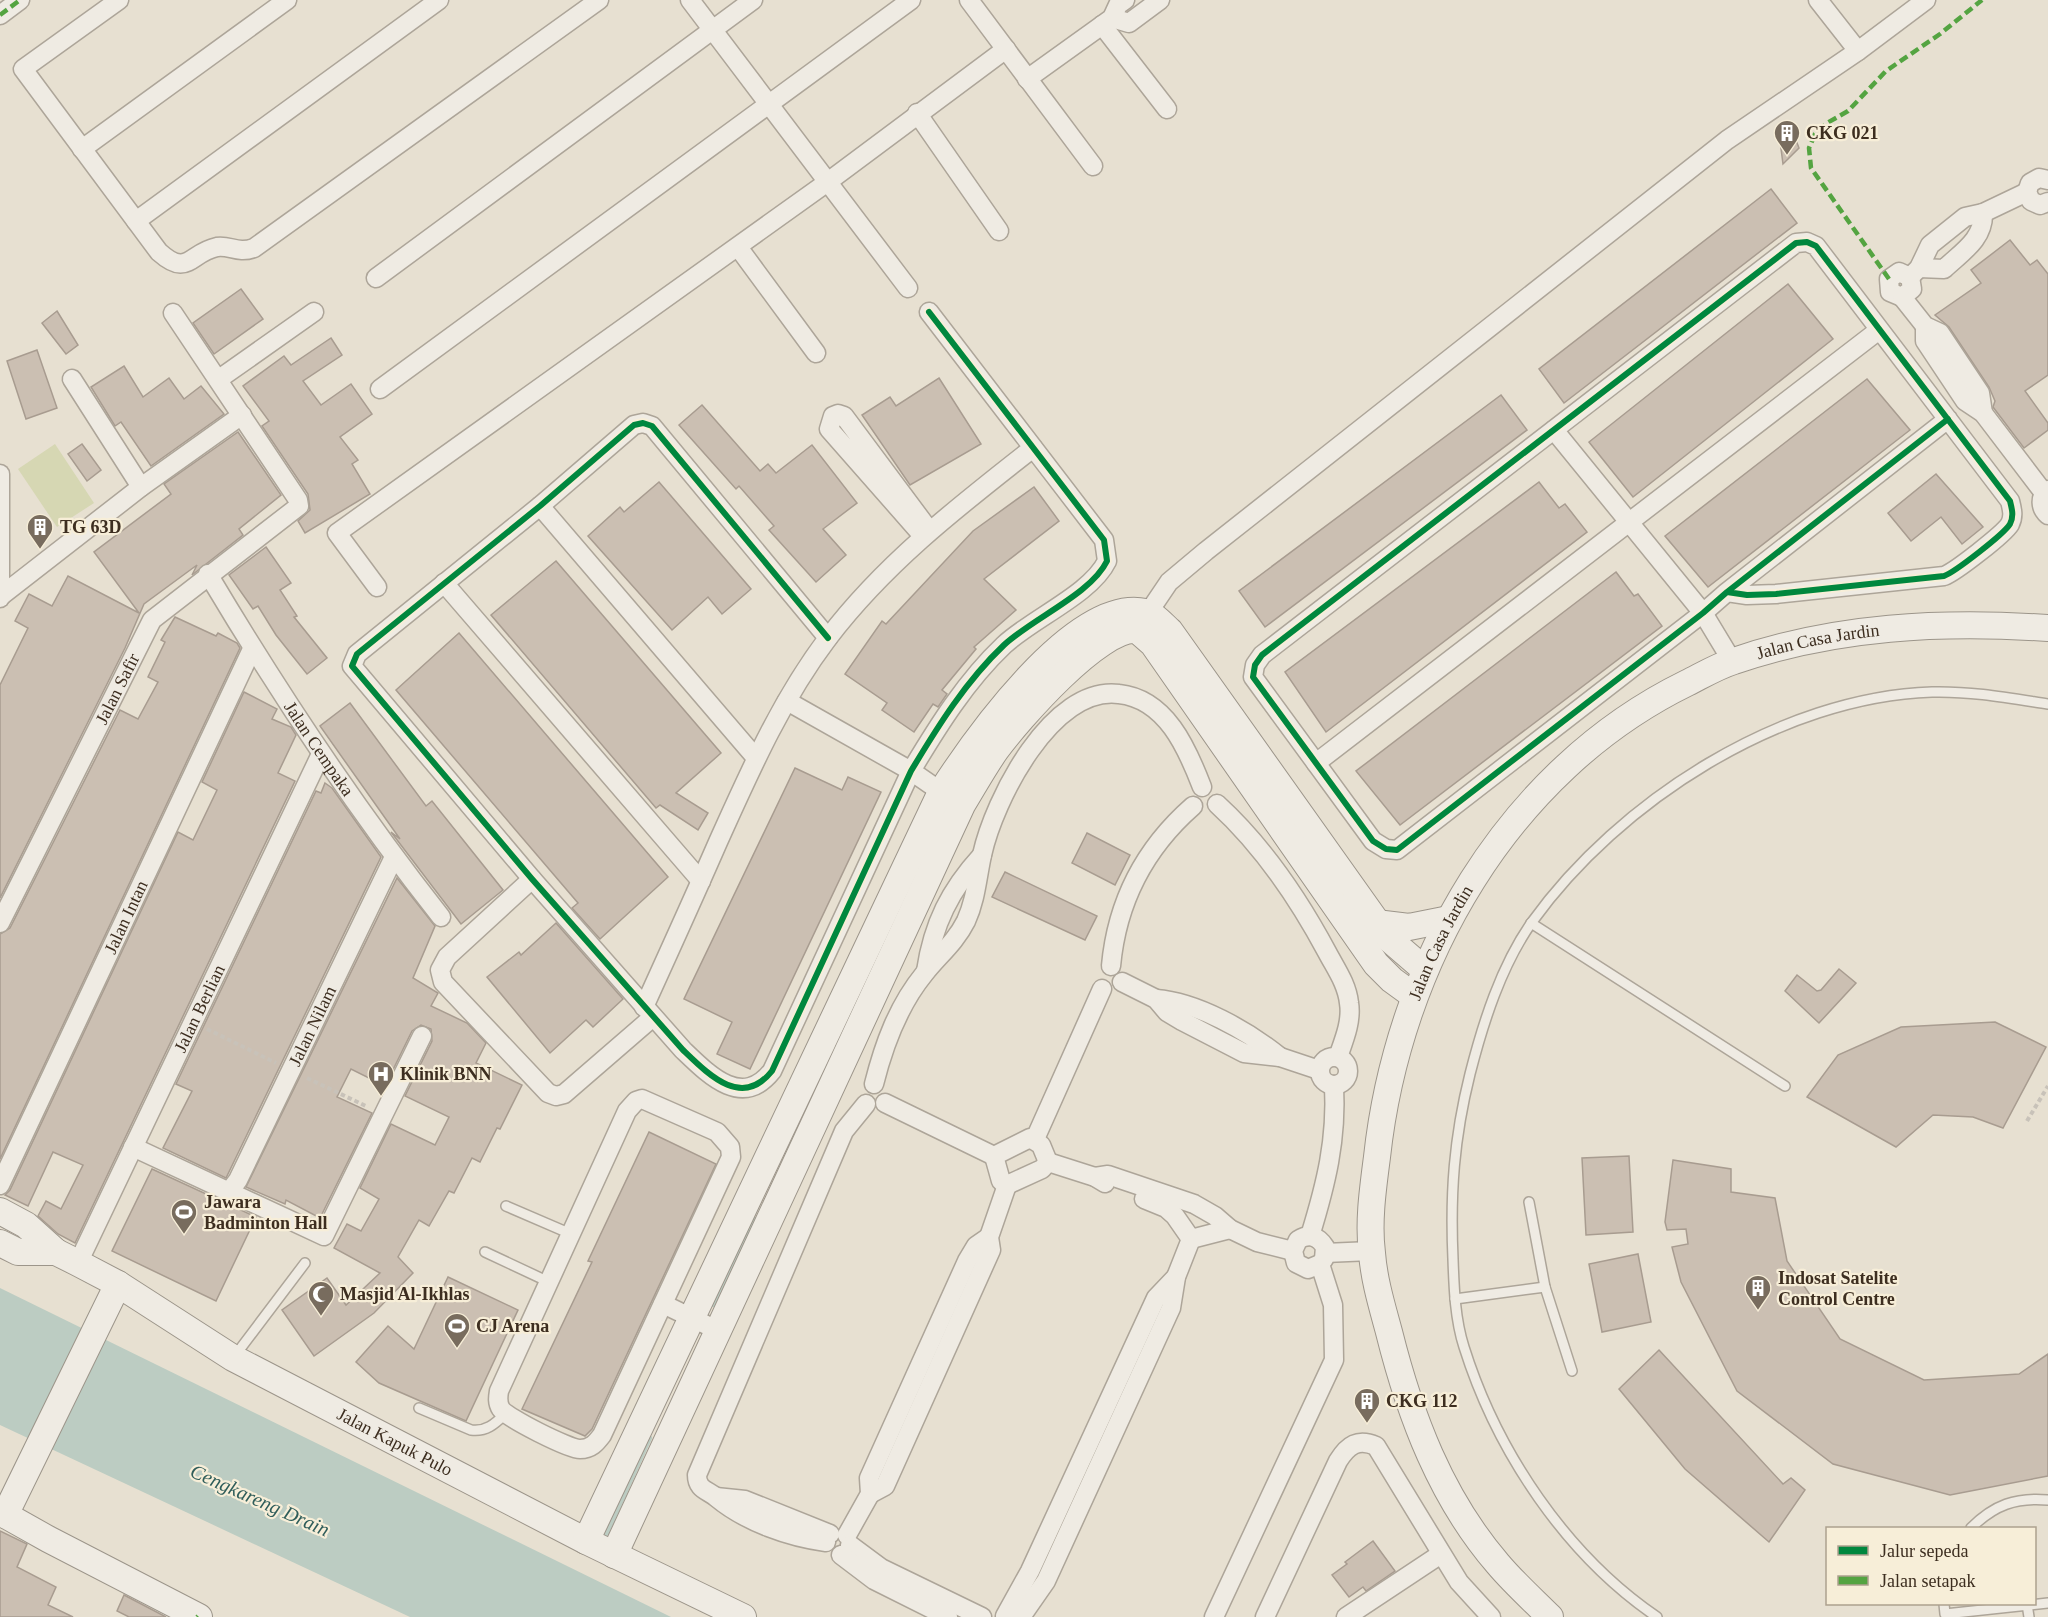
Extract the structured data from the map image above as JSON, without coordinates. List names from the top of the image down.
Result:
{
  "streets": {
    "street": [
      "Jalan Casa Jardin",
      "Jalan Safir",
      "Jalan Cempaka",
      "Jalan Intan",
      "Jalan Berlian",
      "Jalan Nilam",
      "Jalan Kapuk Pulo"
    ]
  },
  "crossings": [
    ["Jalan Safir", "Jalan Cempaka"],
    ["Jalan Cempaka", "Jalan Intan"],
    ["Jalan Cempaka", "Jalan Berlian"],
    ["Jalan Cempaka", "Jalan Nilam"],
    ["Jalan Berlian", "Jalan Kapuk Pulo"]
  ],
  "water": ["Cengkareng Drain"],
  "places": {
    "building": [
      "CKG 021",
      "TG 63D",
      "Indosat Satelite Control Centre",
      "CKG 112"
    ],
    "hospital": ["Klinik BNN"],
    "sports": ["Jawara Badminton Hall", "CJ Arena"],
    "mosque": ["Masjid Al-Ikhlas"]
  },
  "legend": ["Jalur sepeda", "Jalan setapak"]
}
